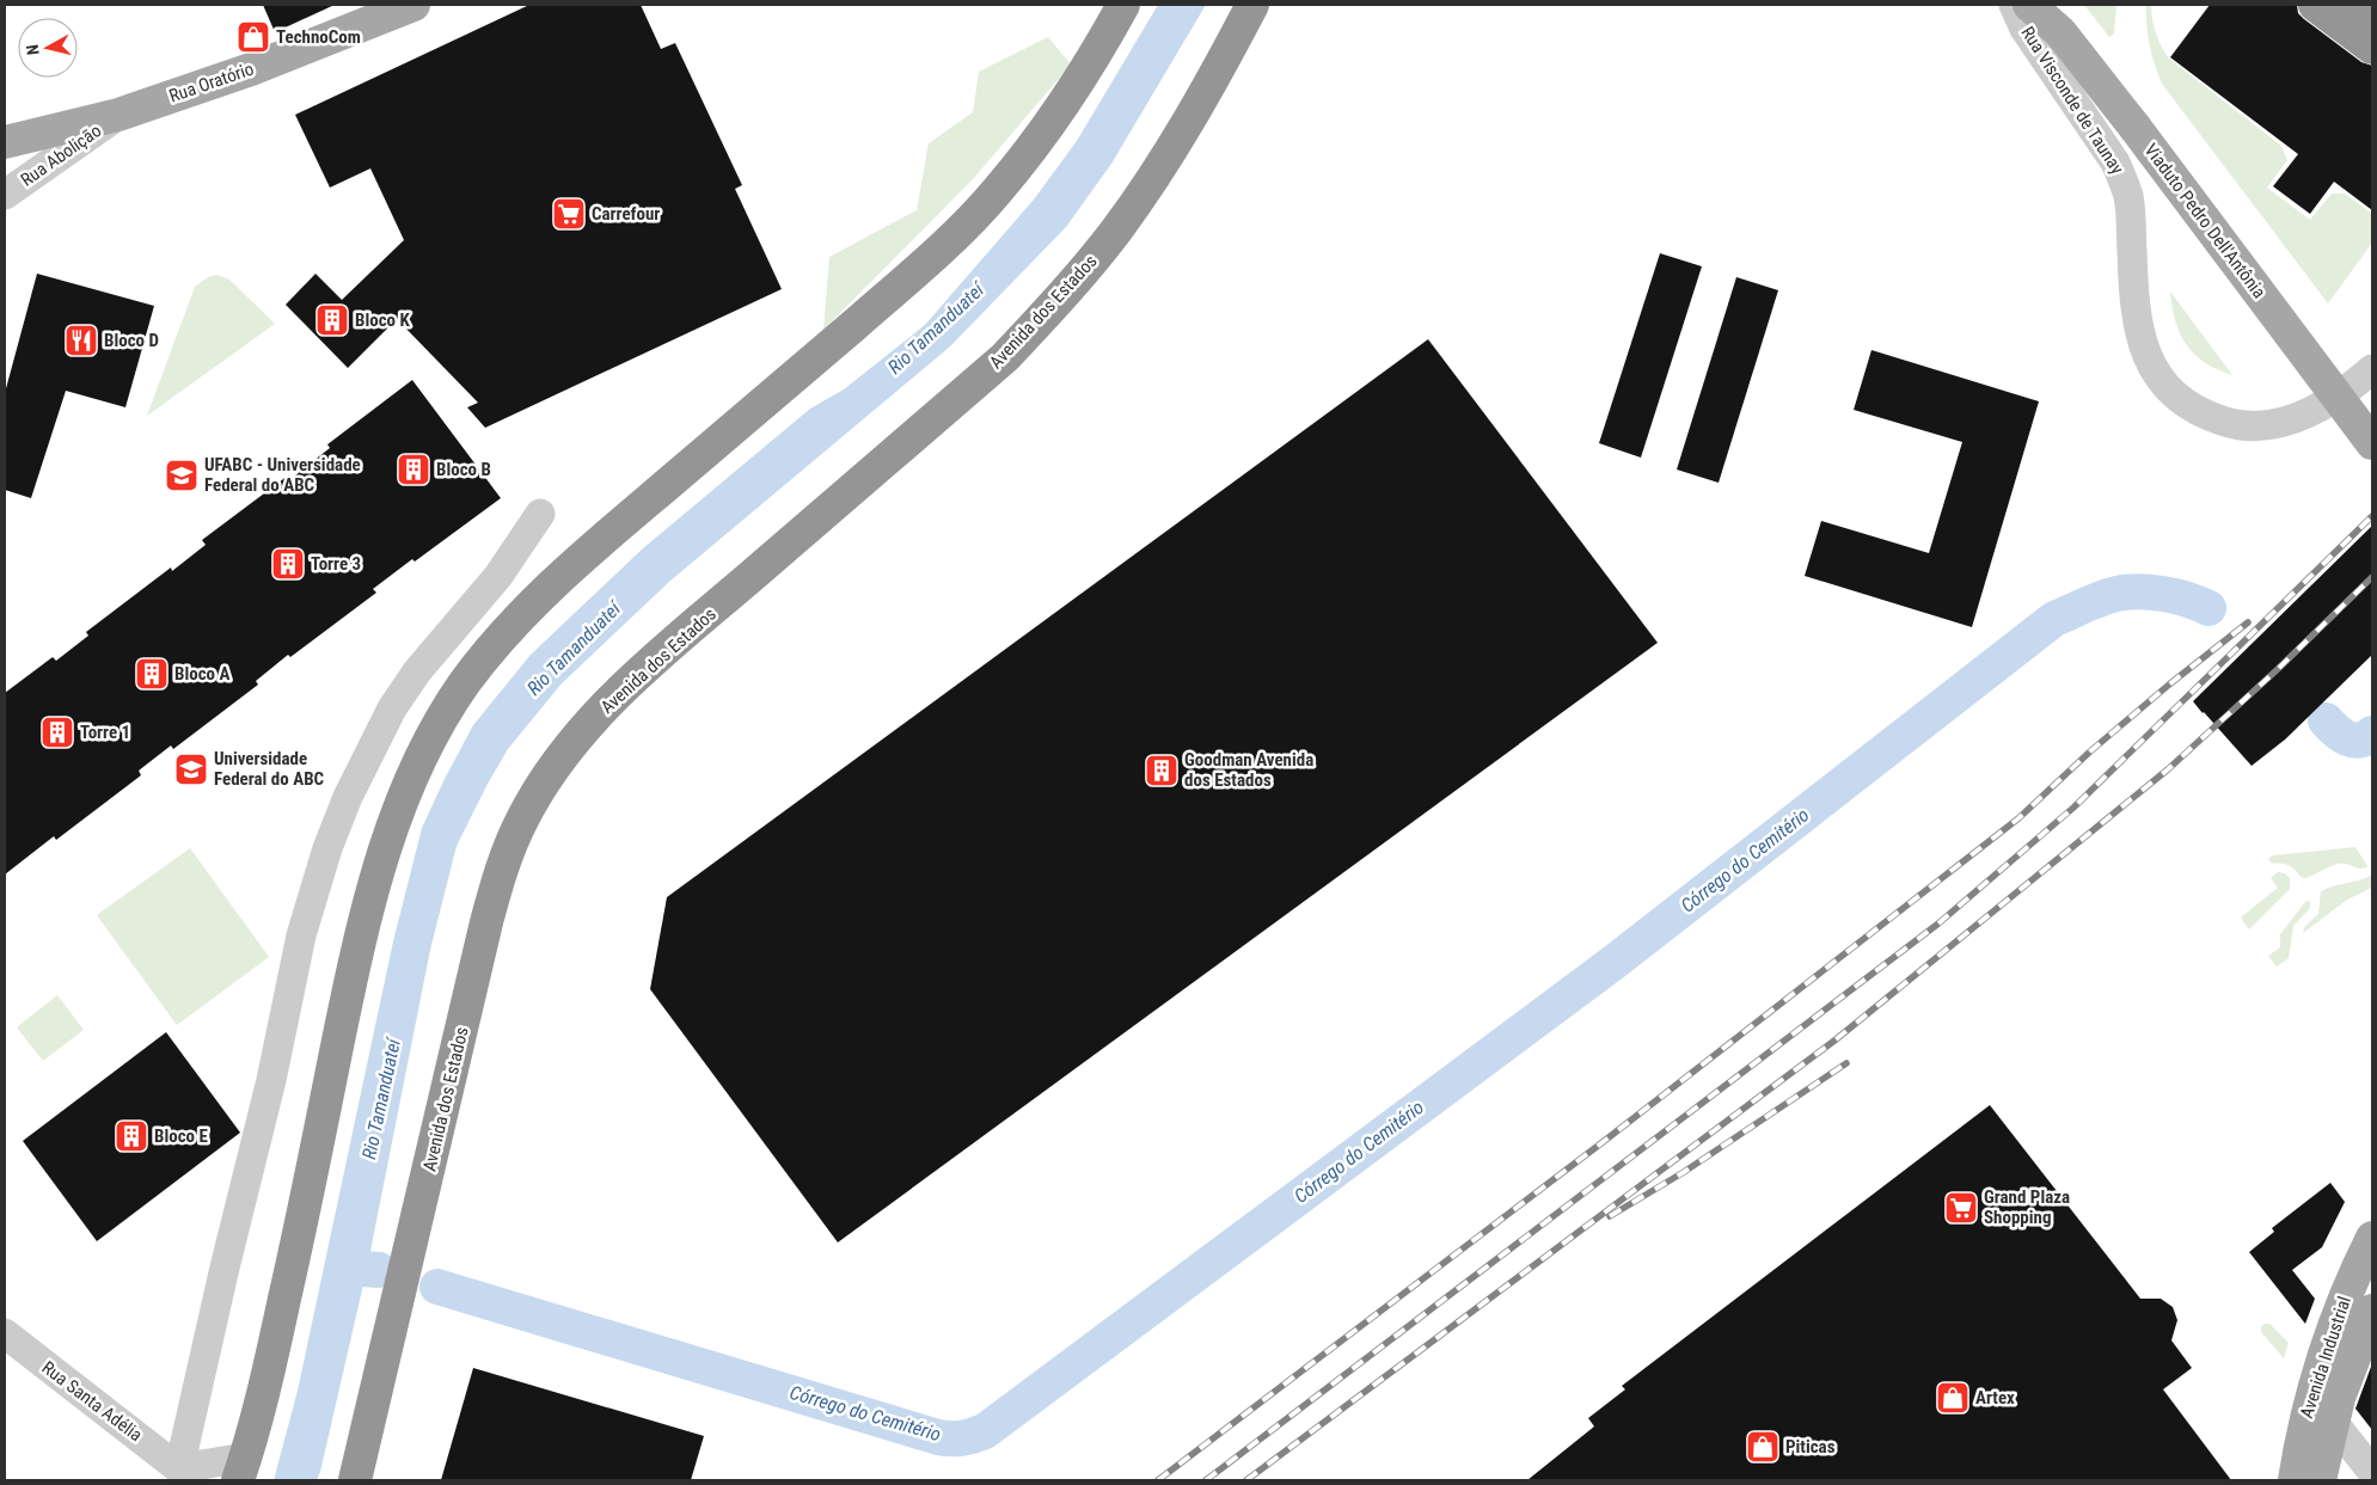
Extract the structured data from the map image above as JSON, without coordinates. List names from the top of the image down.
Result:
{
  "streets": {
    "highway": ["Avenida dos Estados"],
    "main road": ["Rua Oratório", "Viaduto Pedro Dell'Antônia", "Avenida Industrial"],
    "street": ["Rua Visconde de Taunay", "Rua Abolição", "Rua Santa Adélia"]
  },
  "crossings": [
    ["Rua Oratório", "Rua Abolição"]
  ],
  "water": ["Rio Tamanduateí", "Córrego do Cemitério"],
  "places": {
    "shop": ["TechnoCom", "Artex", "Piticas"],
    "supermarket": ["Carrefour", "Grand Plaza Shopping"],
    "building": [
      "Bloco K",
      "Bloco B",
      "Torre 3",
      "Bloco A",
      "Torre 1",
      "Goodman Avenida dos Estados",
      "Bloco E"
    ],
    "restaurant": ["Bloco D"],
    "school or university": ["UFABC - Universidade Federal do ABC", "Universidade Federal do ABC"]
  },
  "north": "left"
}
